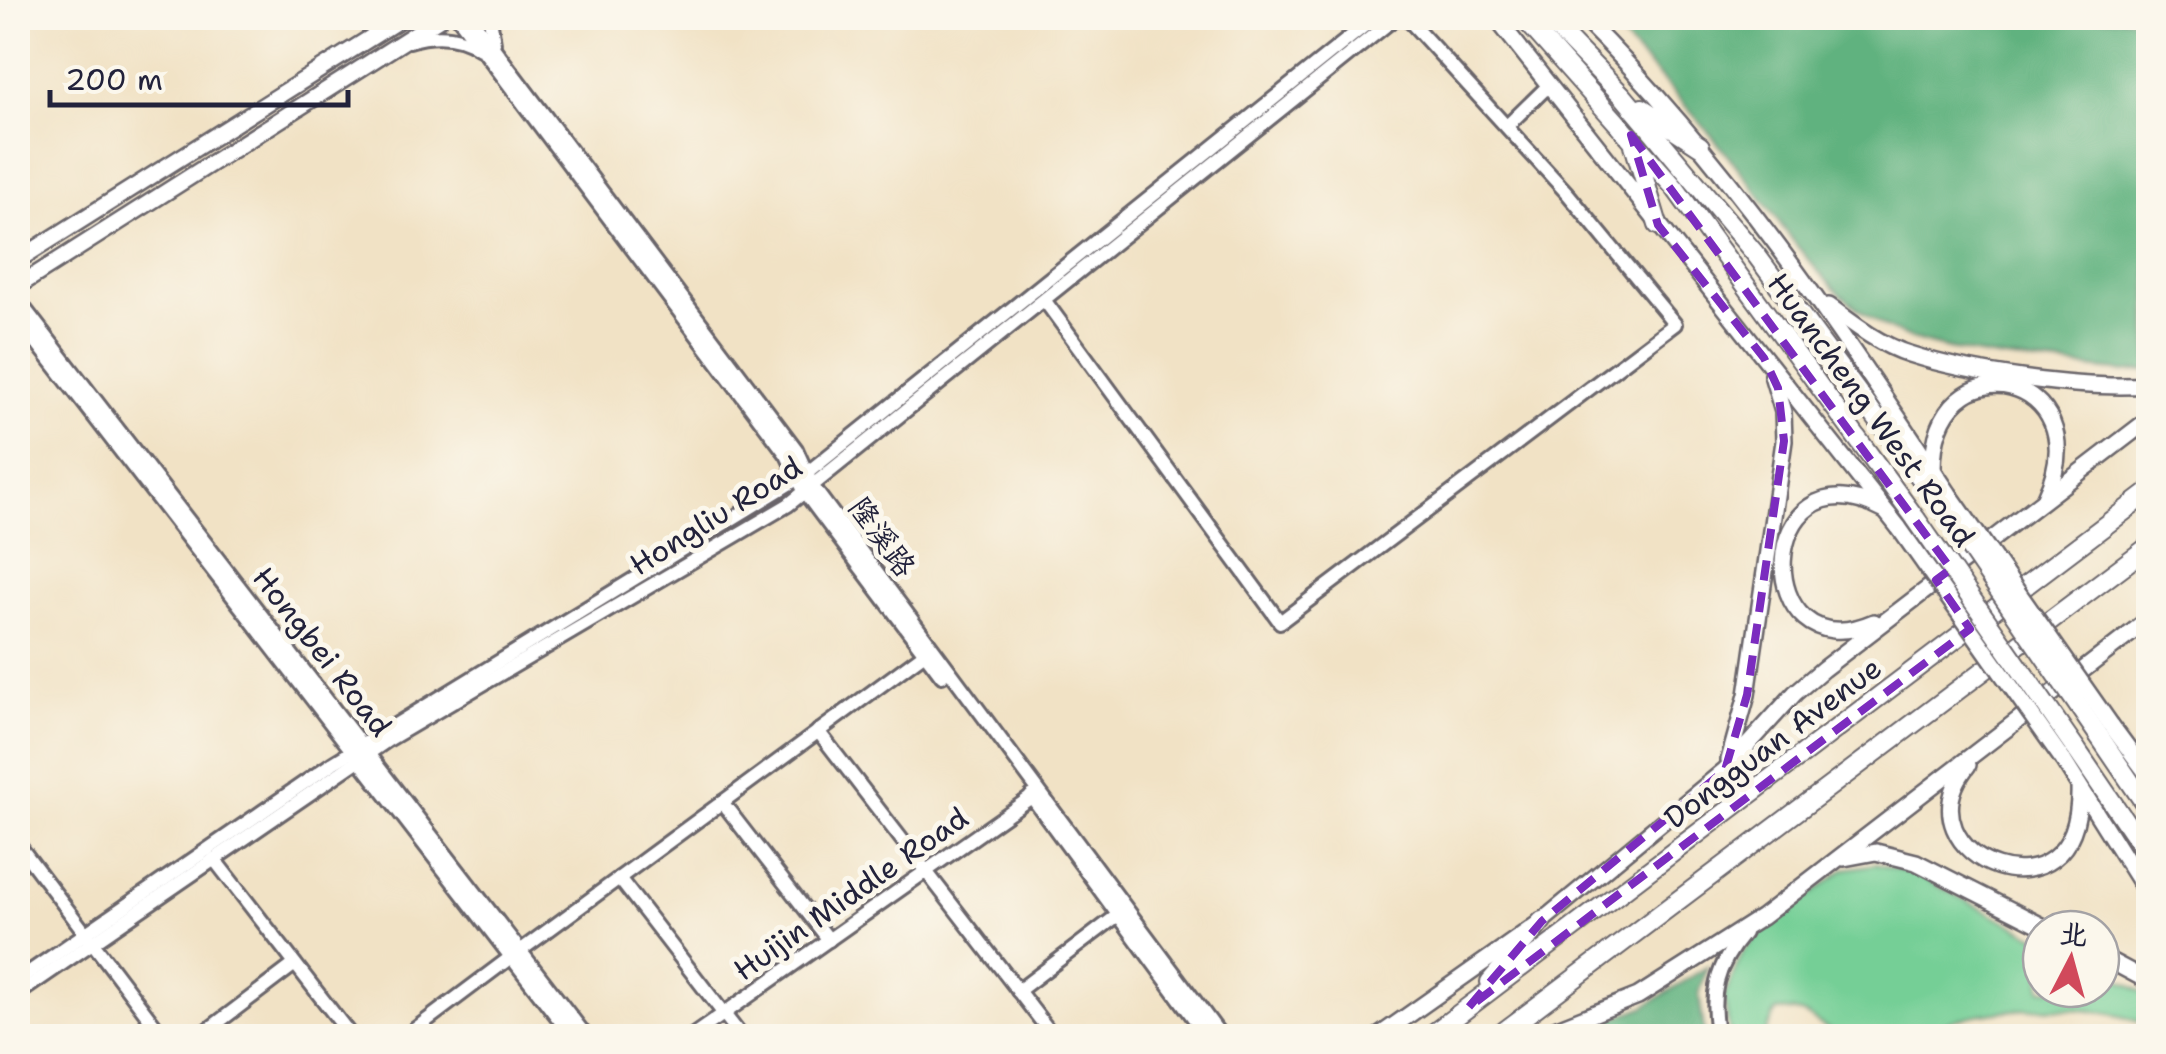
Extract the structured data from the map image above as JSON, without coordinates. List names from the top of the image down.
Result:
{
  "streets": {
    "highway": ["Huancheng West Road", "Dongguan Avenue"],
    "street": [
      "Hongliu Road",
      "隆溪路",
      "Hongbei Road",
      "Huijin Middle Road"
    ]
  },
  "crossings": [
    ["Hongliu Road", "隆溪路"],
    ["Hongliu Road", "Hongbei Road"],
    ["隆溪路", "Huijin Middle Road"]
  ],
  "scale_bar": "200 m",
  "north": "top"
}
